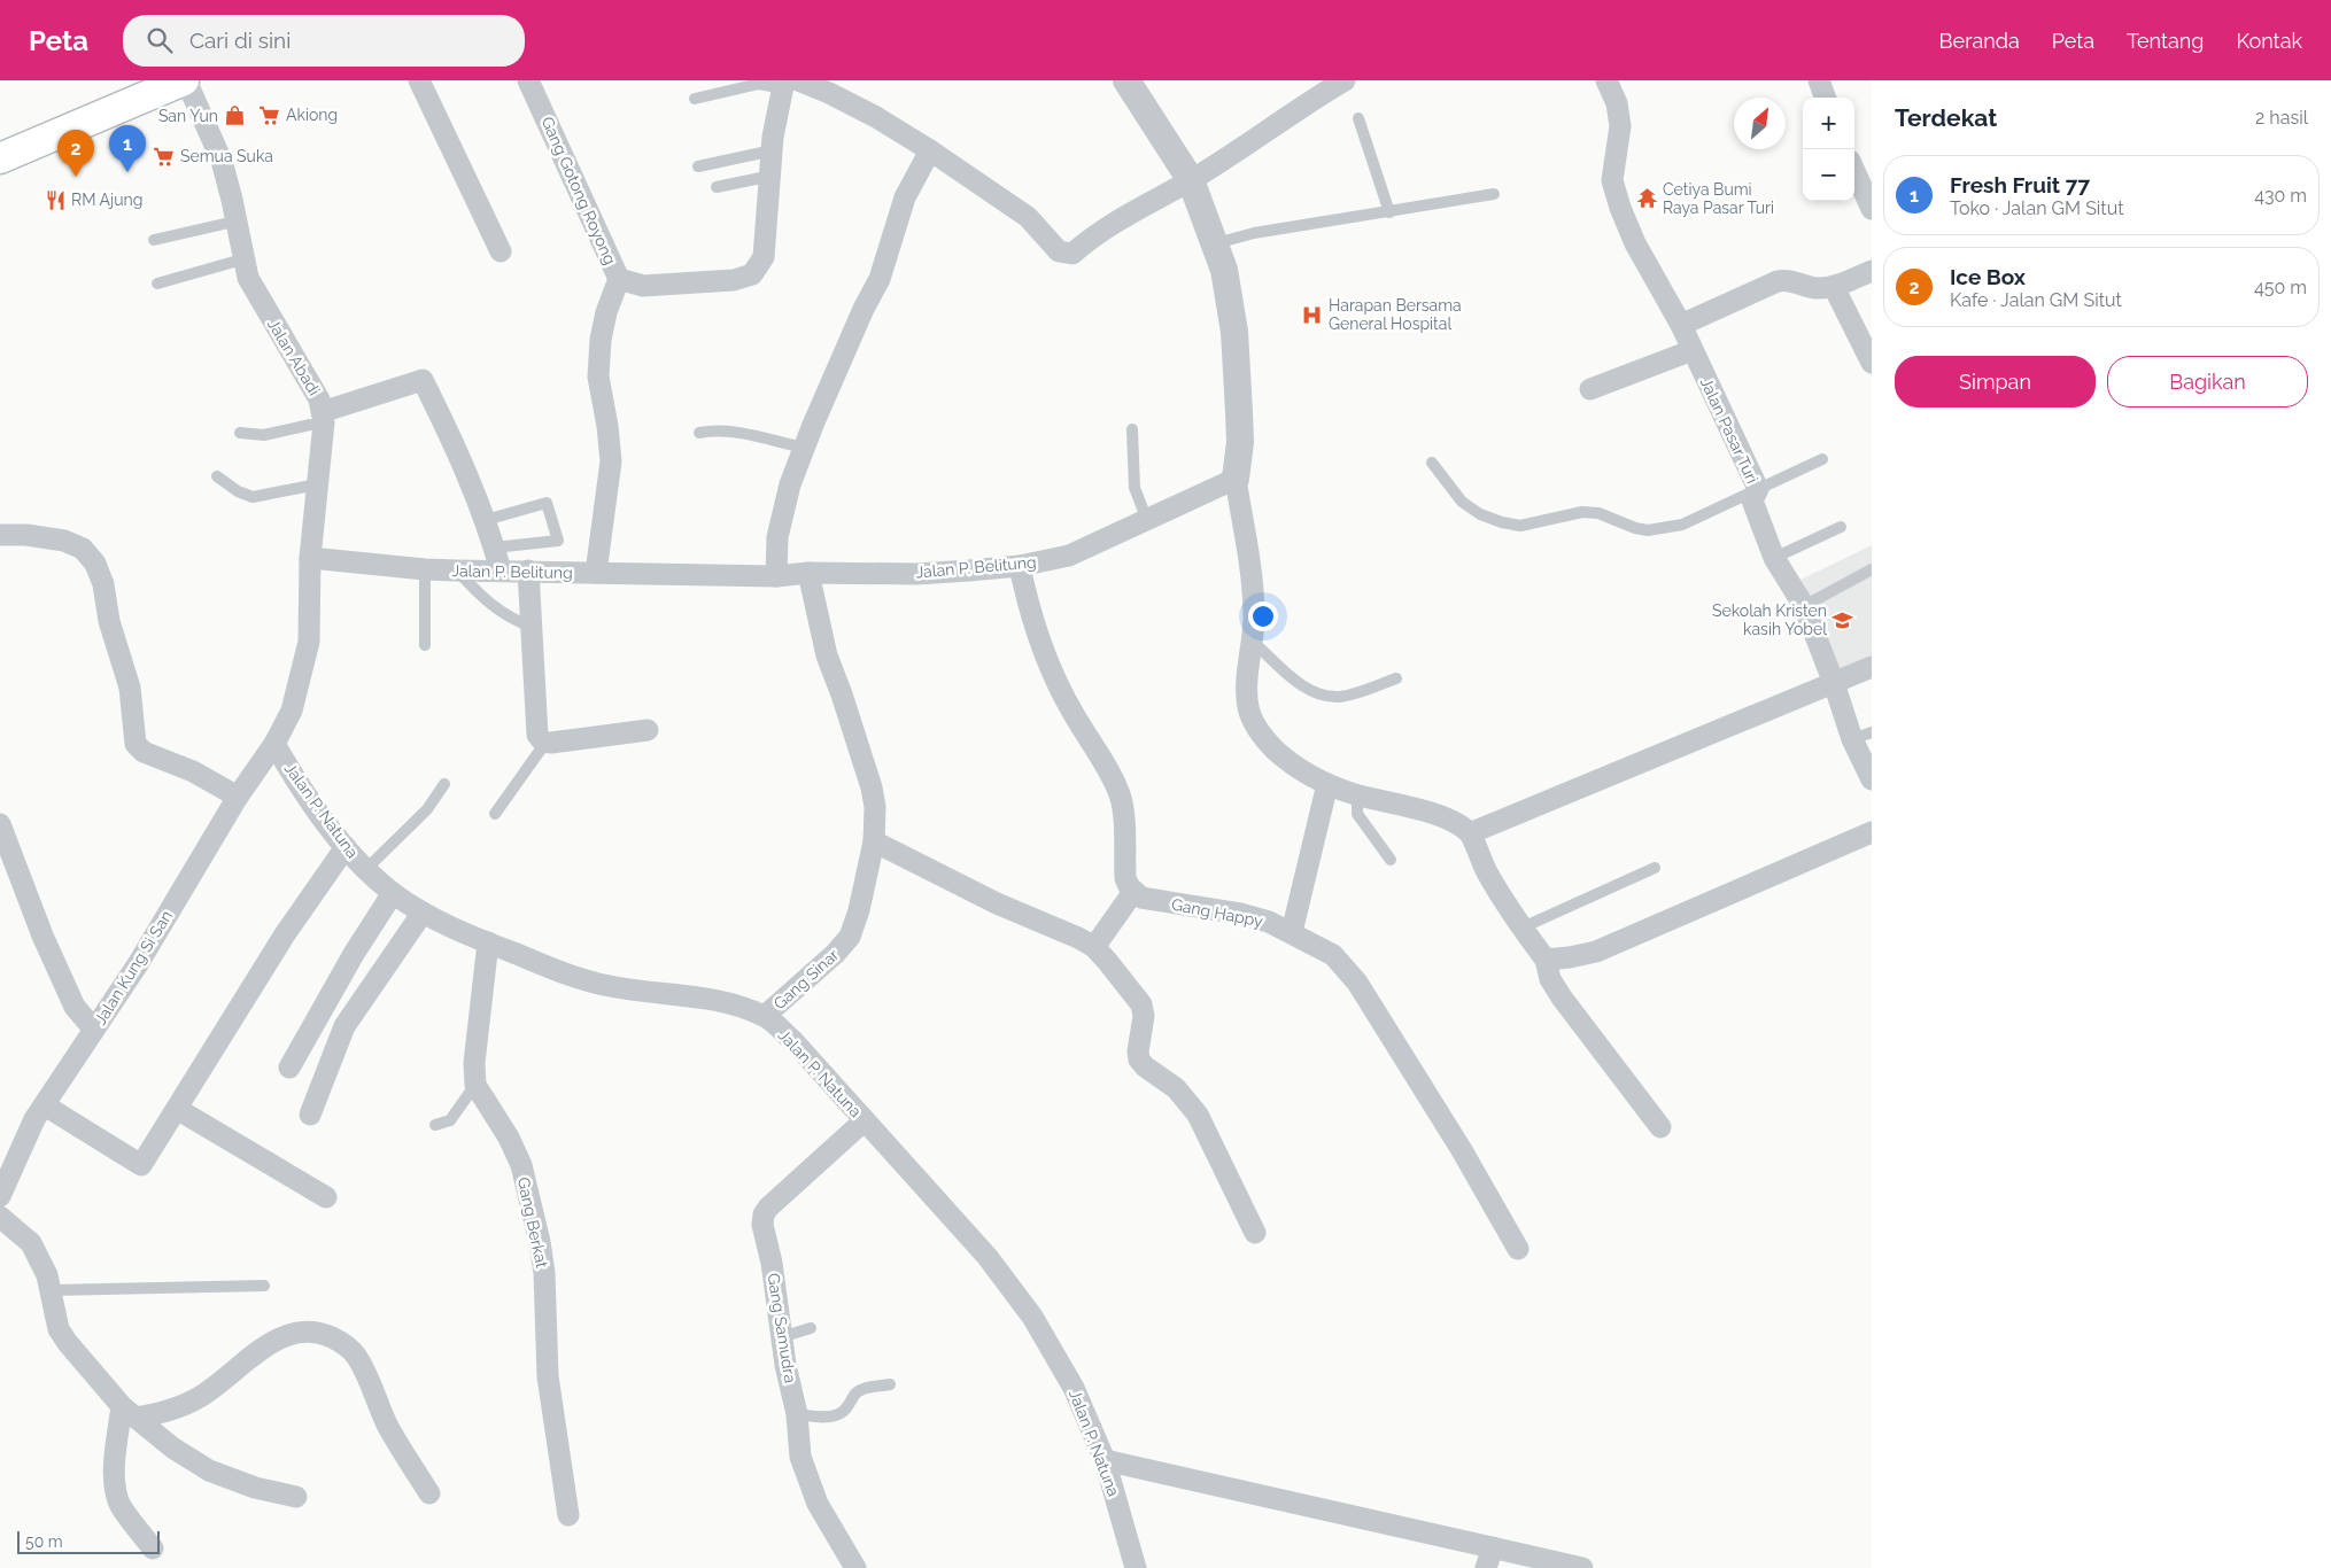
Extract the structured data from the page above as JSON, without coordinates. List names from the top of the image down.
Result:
{
  "streets": {
    "street": [
      "Gang Gotong Royong",
      "Jalan Abadi",
      "Jalan Pasar Turi",
      "Jalan P. Belitung",
      "Jalan P. Natuna",
      "Gang Happy",
      "Jalan Kung Si San",
      "Gang Sinar",
      "Gang Berkat",
      "Gang Samudra"
    ]
  },
  "crossings": [
    ["Jalan Abadi", "Jalan P. Belitung"],
    ["Jalan Abadi", "Jalan P. Natuna"],
    ["Jalan Abadi", "Jalan Kung Si San"],
    ["Jalan P. Belitung", "Gang Sinar"],
    ["Jalan P. Natuna", "Jalan Kung Si San"],
    ["Jalan P. Natuna", "Gang Sinar"],
    ["Jalan P. Natuna", "Gang Samudra"]
  ],
  "places": {
    "supermarket": ["Akiong", "Semua Suka"],
    "shop": ["San Yun"],
    "temple": ["Cetiya Bumi Raya Pasar Turi"],
    "restaurant": ["RM Ajung"],
    "hospital": ["Harapan Bersama General Hospital"],
    "school or university": ["Sekolah Kristen kasih Yobel"]
  },
  "scale_bar": "50 m",
  "north": "top right",
  "page": {
    "header": "Peta",
    "search": "Cari di sini",
    "nav": [
      "Beranda",
      "Peta",
      "Tentang",
      "Kontak"
    ],
    "heading": ["Terdekat", "2 hasil"],
    "map_buttons": ["+", "−"],
    "pins": ["1", "2"],
    "list": [
      {
        "mark": "1",
        "name": "Fresh Fruit 77",
        "note": "Toko · Jalan GM Situt",
        "value": "430 m"
      },
      {
        "mark": "2",
        "name": "Ice Box",
        "note": "Kafe · Jalan GM Situt",
        "value": "450 m"
      }
    ],
    "buttons": ["Simpan", "Bagikan"],
    "scale": "50 m"
  }
}
